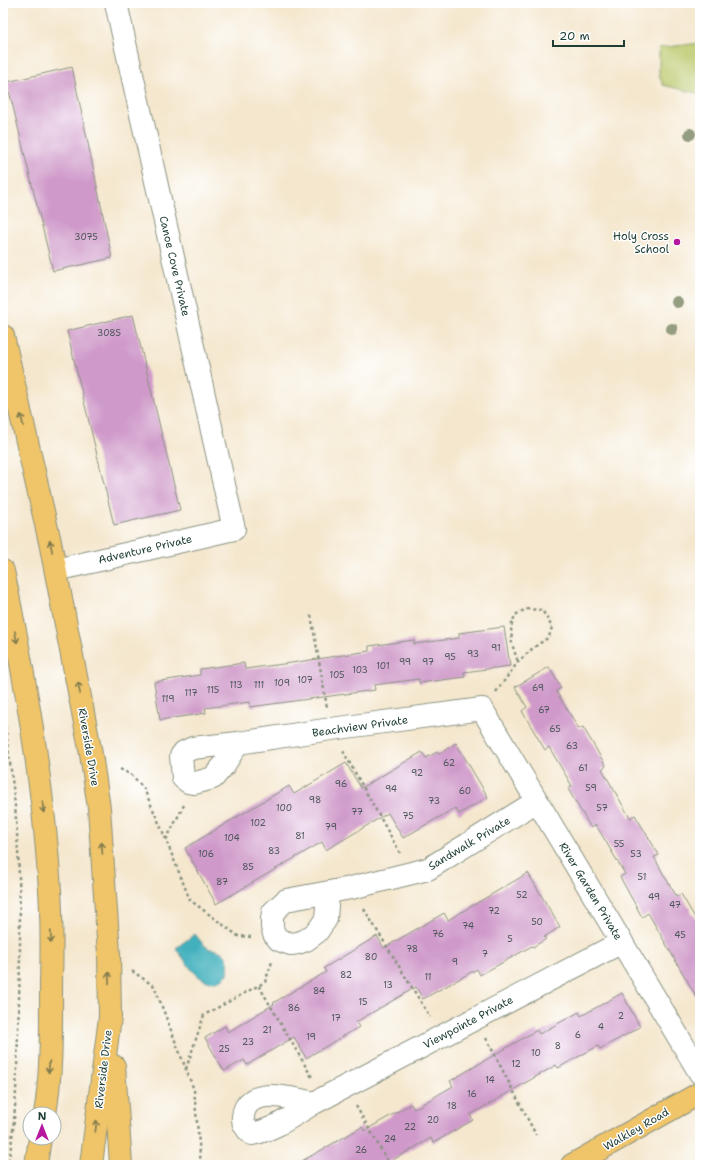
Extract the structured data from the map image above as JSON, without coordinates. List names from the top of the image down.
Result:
{
  "streets": {
    "main road": ["Riverside Drive", "Walkley Road"],
    "street": [
      "Canoe Cove Private",
      "Adventure Private",
      "Beachview Private",
      "Sandwalk Private",
      "River Garden Private",
      "Viewpointe Private"
    ]
  },
  "crossings": [
    ["Canoe Cove Private", "Adventure Private"],
    ["Adventure Private", "Riverside Drive"],
    ["Beachview Private", "River Garden Private"],
    ["Sandwalk Private", "River Garden Private"],
    ["River Garden Private", "Viewpointe Private"]
  ],
  "places": ["Holy Cross School"],
  "house_numbers": [
    "3075",
    "3085",
    "91",
    "93",
    "95",
    "99",
    "97",
    "101",
    "103",
    "105",
    "107",
    "109",
    "113",
    "111",
    "69",
    "115",
    "117",
    "119",
    "67",
    "65",
    "63",
    "62",
    "61",
    "92",
    "96",
    "59",
    "94",
    "60",
    "98",
    "73",
    "100",
    "57",
    "77",
    "75",
    "102",
    "79",
    "81",
    "104",
    "55",
    "83",
    "106",
    "53",
    "85",
    "51",
    "87",
    "52",
    "49",
    "47",
    "72",
    "50",
    "74",
    "76",
    "45",
    "5",
    "78",
    "7",
    "80",
    "9",
    "82",
    "11",
    "13",
    "84",
    "15",
    "86",
    "2",
    "17",
    "4",
    "21",
    "6",
    "19",
    "23",
    "8",
    "25",
    "10",
    "12",
    "14",
    "16",
    "18",
    "20",
    "22",
    "24",
    "26"
  ],
  "scale_bar": "20 m",
  "north": "top"
}
